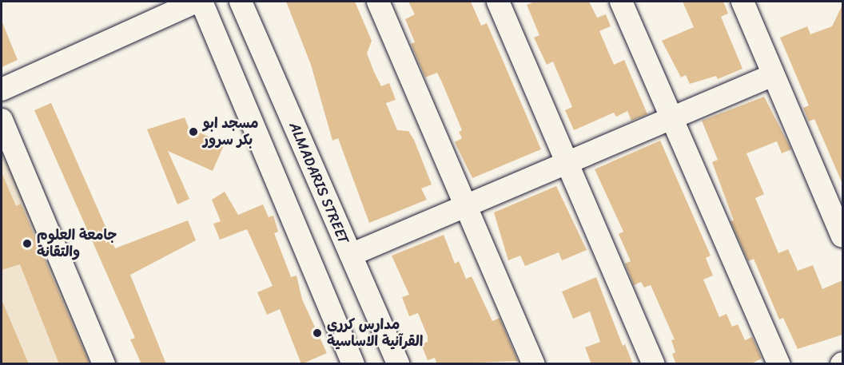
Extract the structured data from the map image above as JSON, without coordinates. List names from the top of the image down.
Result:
{
  "streets": {
    "street": ["ALMADARIS STREET"]
  },
  "places": ["مسجد ابو بكر سرور", "جامعة العلوم والتقانة", "مدارس كرري القرآنية الاساسية"]
}
